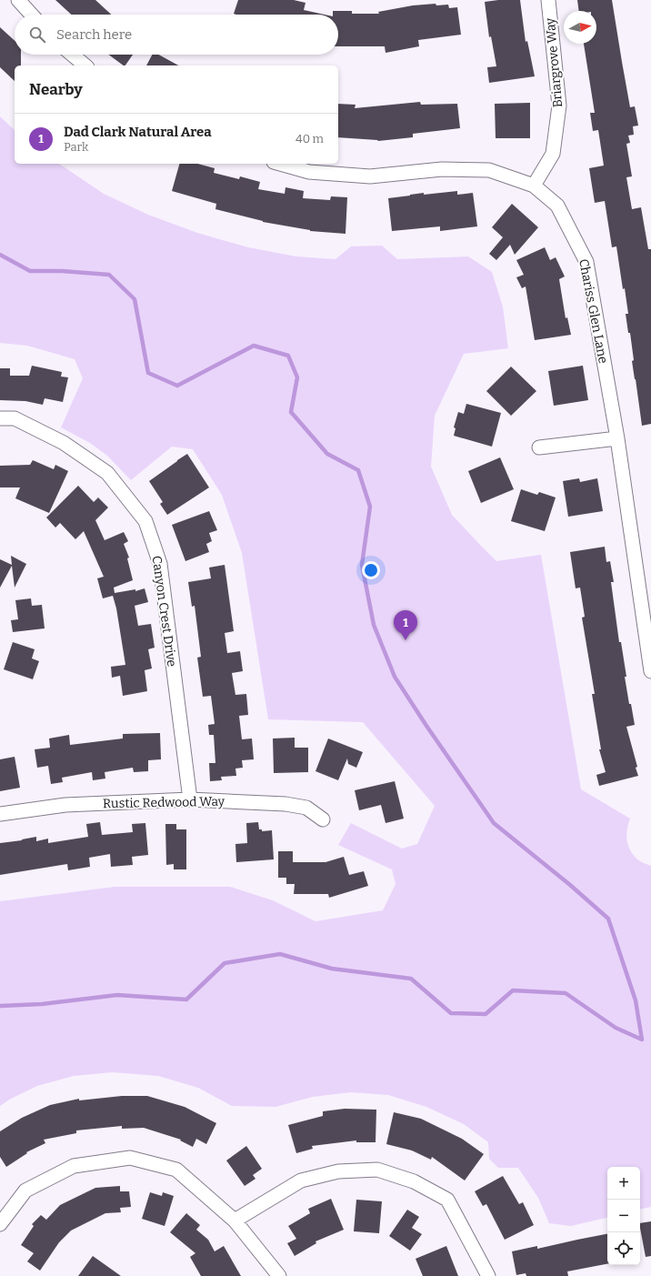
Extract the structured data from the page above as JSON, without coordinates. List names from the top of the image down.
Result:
{
  "streets": {
    "street": [
      "Briargrove Way",
      "Chariss Glen Lane",
      "Canyon Crest Drive",
      "Rustic Redwood Way"
    ]
  },
  "crossings": [
    ["Briargrove Way", "Chariss Glen Lane"],
    ["Canyon Crest Drive", "Rustic Redwood Way"]
  ],
  "north": "right",
  "page": {
    "search": "Search here",
    "heading": "Nearby",
    "list": [
      {
        "mark": "1",
        "name": "Dad Clark Natural Area",
        "note": "Park",
        "value": "40 m"
      }
    ],
    "pins": "1",
    "map_buttons": ["+", "−"]
  }
}
